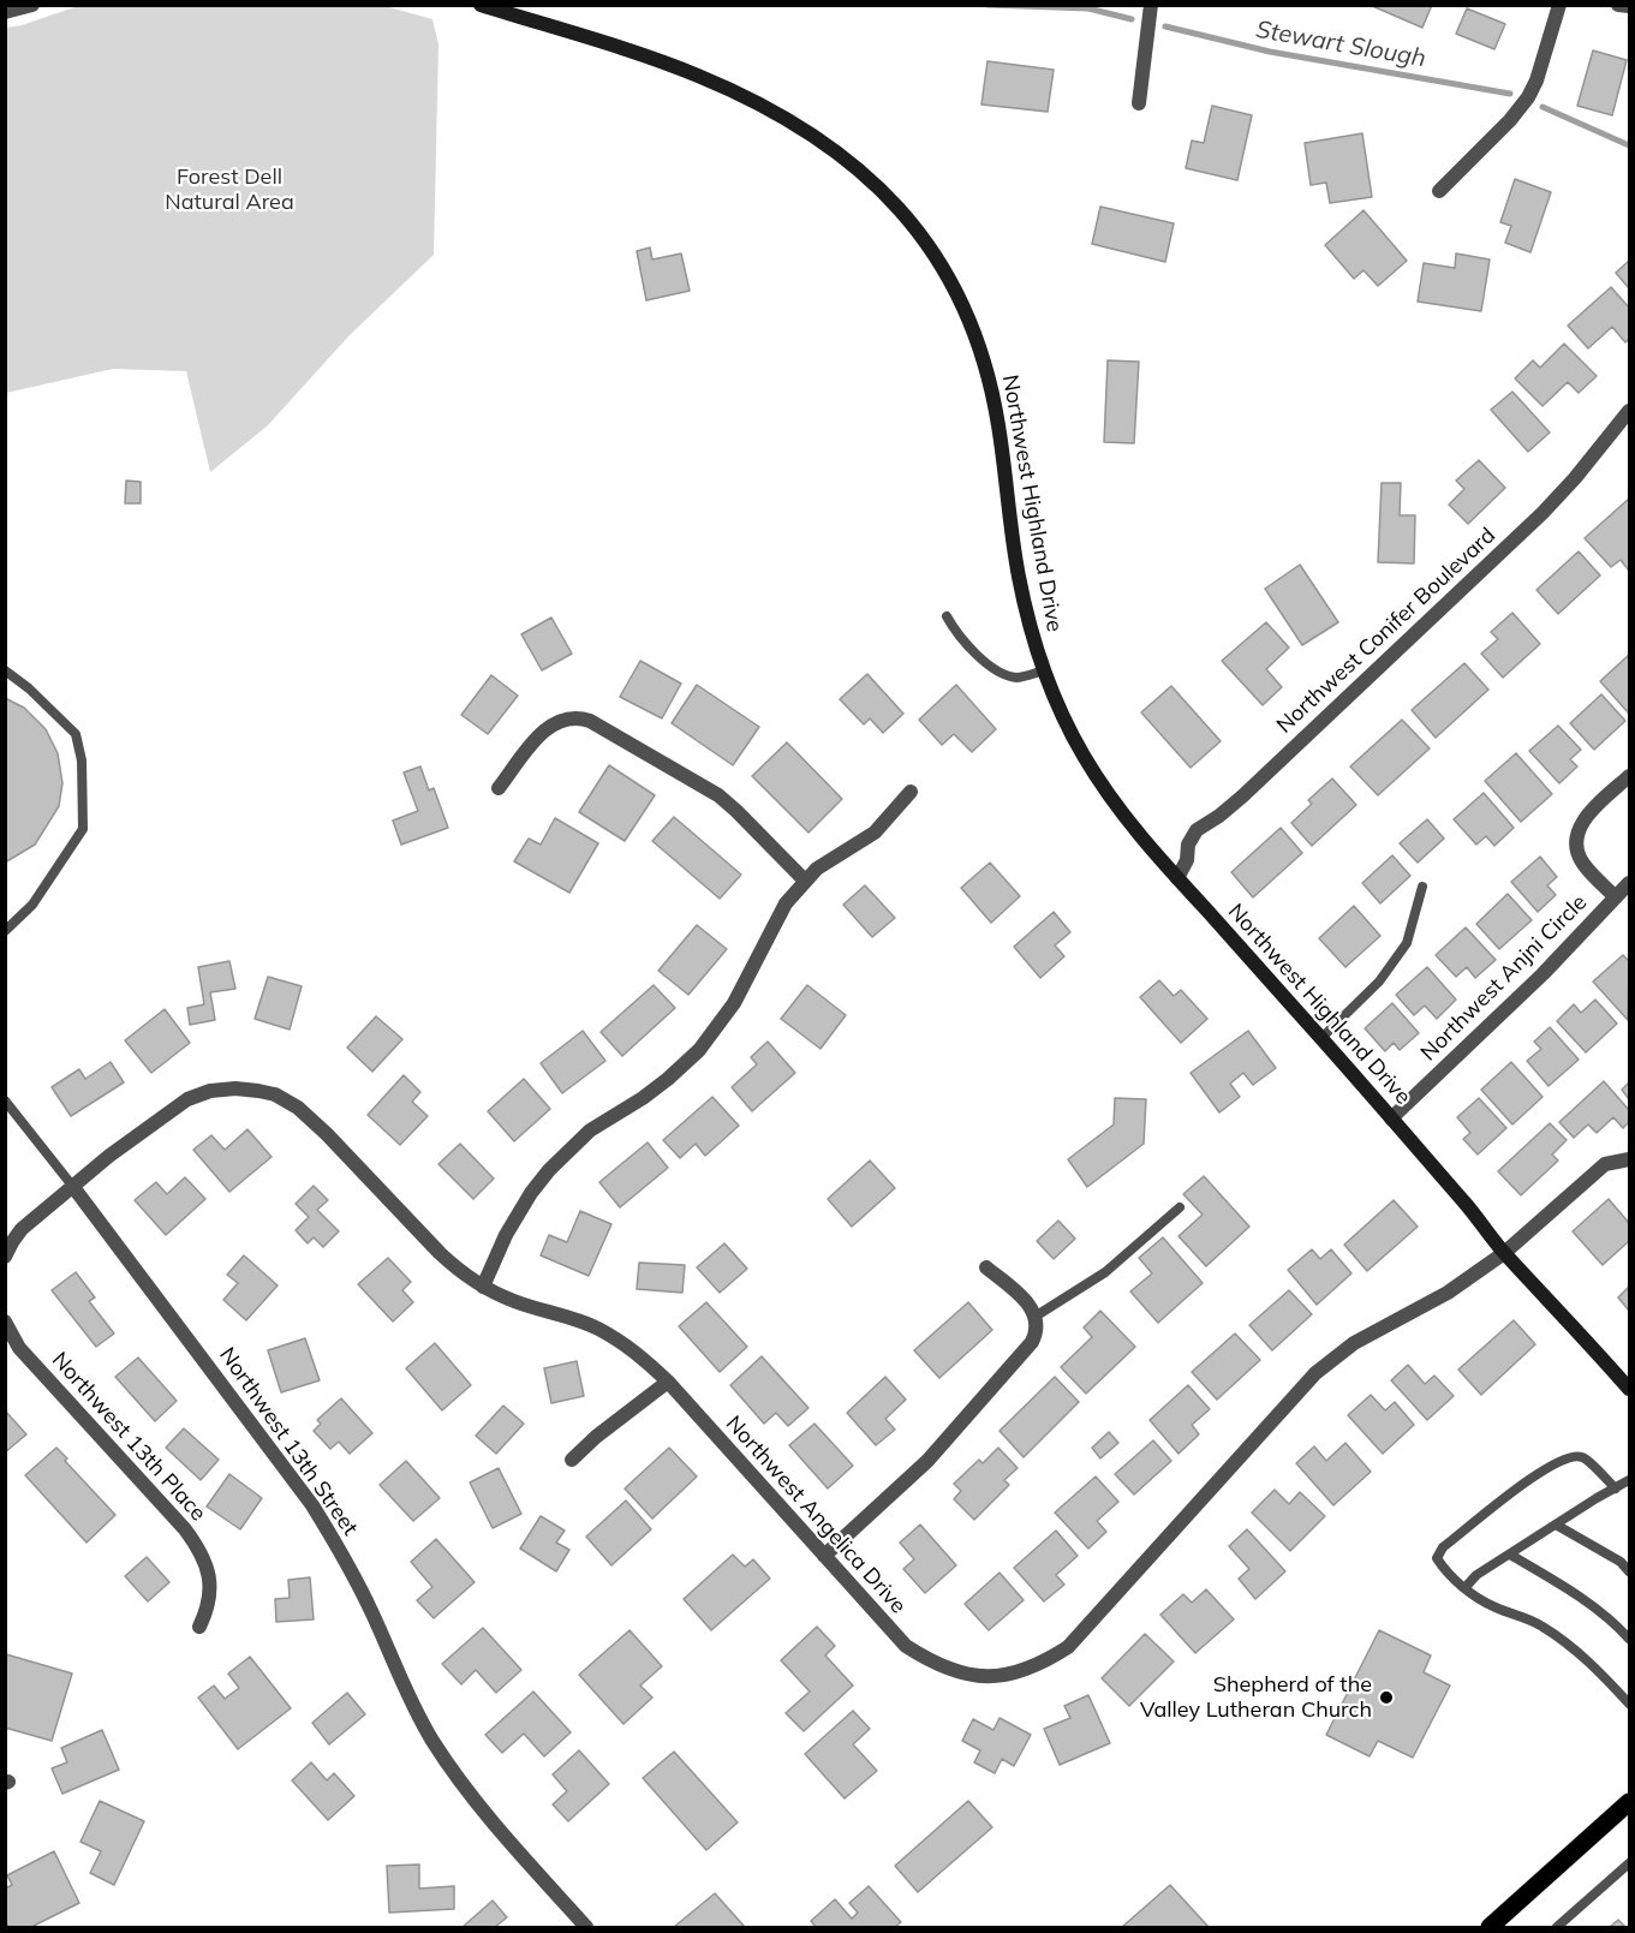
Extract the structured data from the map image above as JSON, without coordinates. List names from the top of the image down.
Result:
{
  "streets": {
    "main road": ["Northwest Highland Drive"],
    "street": [
      "Northwest Conifer Boulevard",
      "Northwest Anjni Circle",
      "Northwest 13th Place",
      "Northwest 13th Street",
      "Northwest Angelica Drive"
    ]
  },
  "crossings": [
    ["Northwest Highland Drive", "Northwest Conifer Boulevard"],
    ["Northwest Highland Drive", "Northwest Anjni Circle"],
    ["Northwest Highland Drive", "Northwest Angelica Drive"],
    ["Northwest 13th Street", "Northwest Angelica Drive"]
  ],
  "water": ["Stewart Slough"],
  "parks": ["Forest Dell Natural Area"],
  "places": ["Shepherd of the Valley Lutheran Church"]
}
